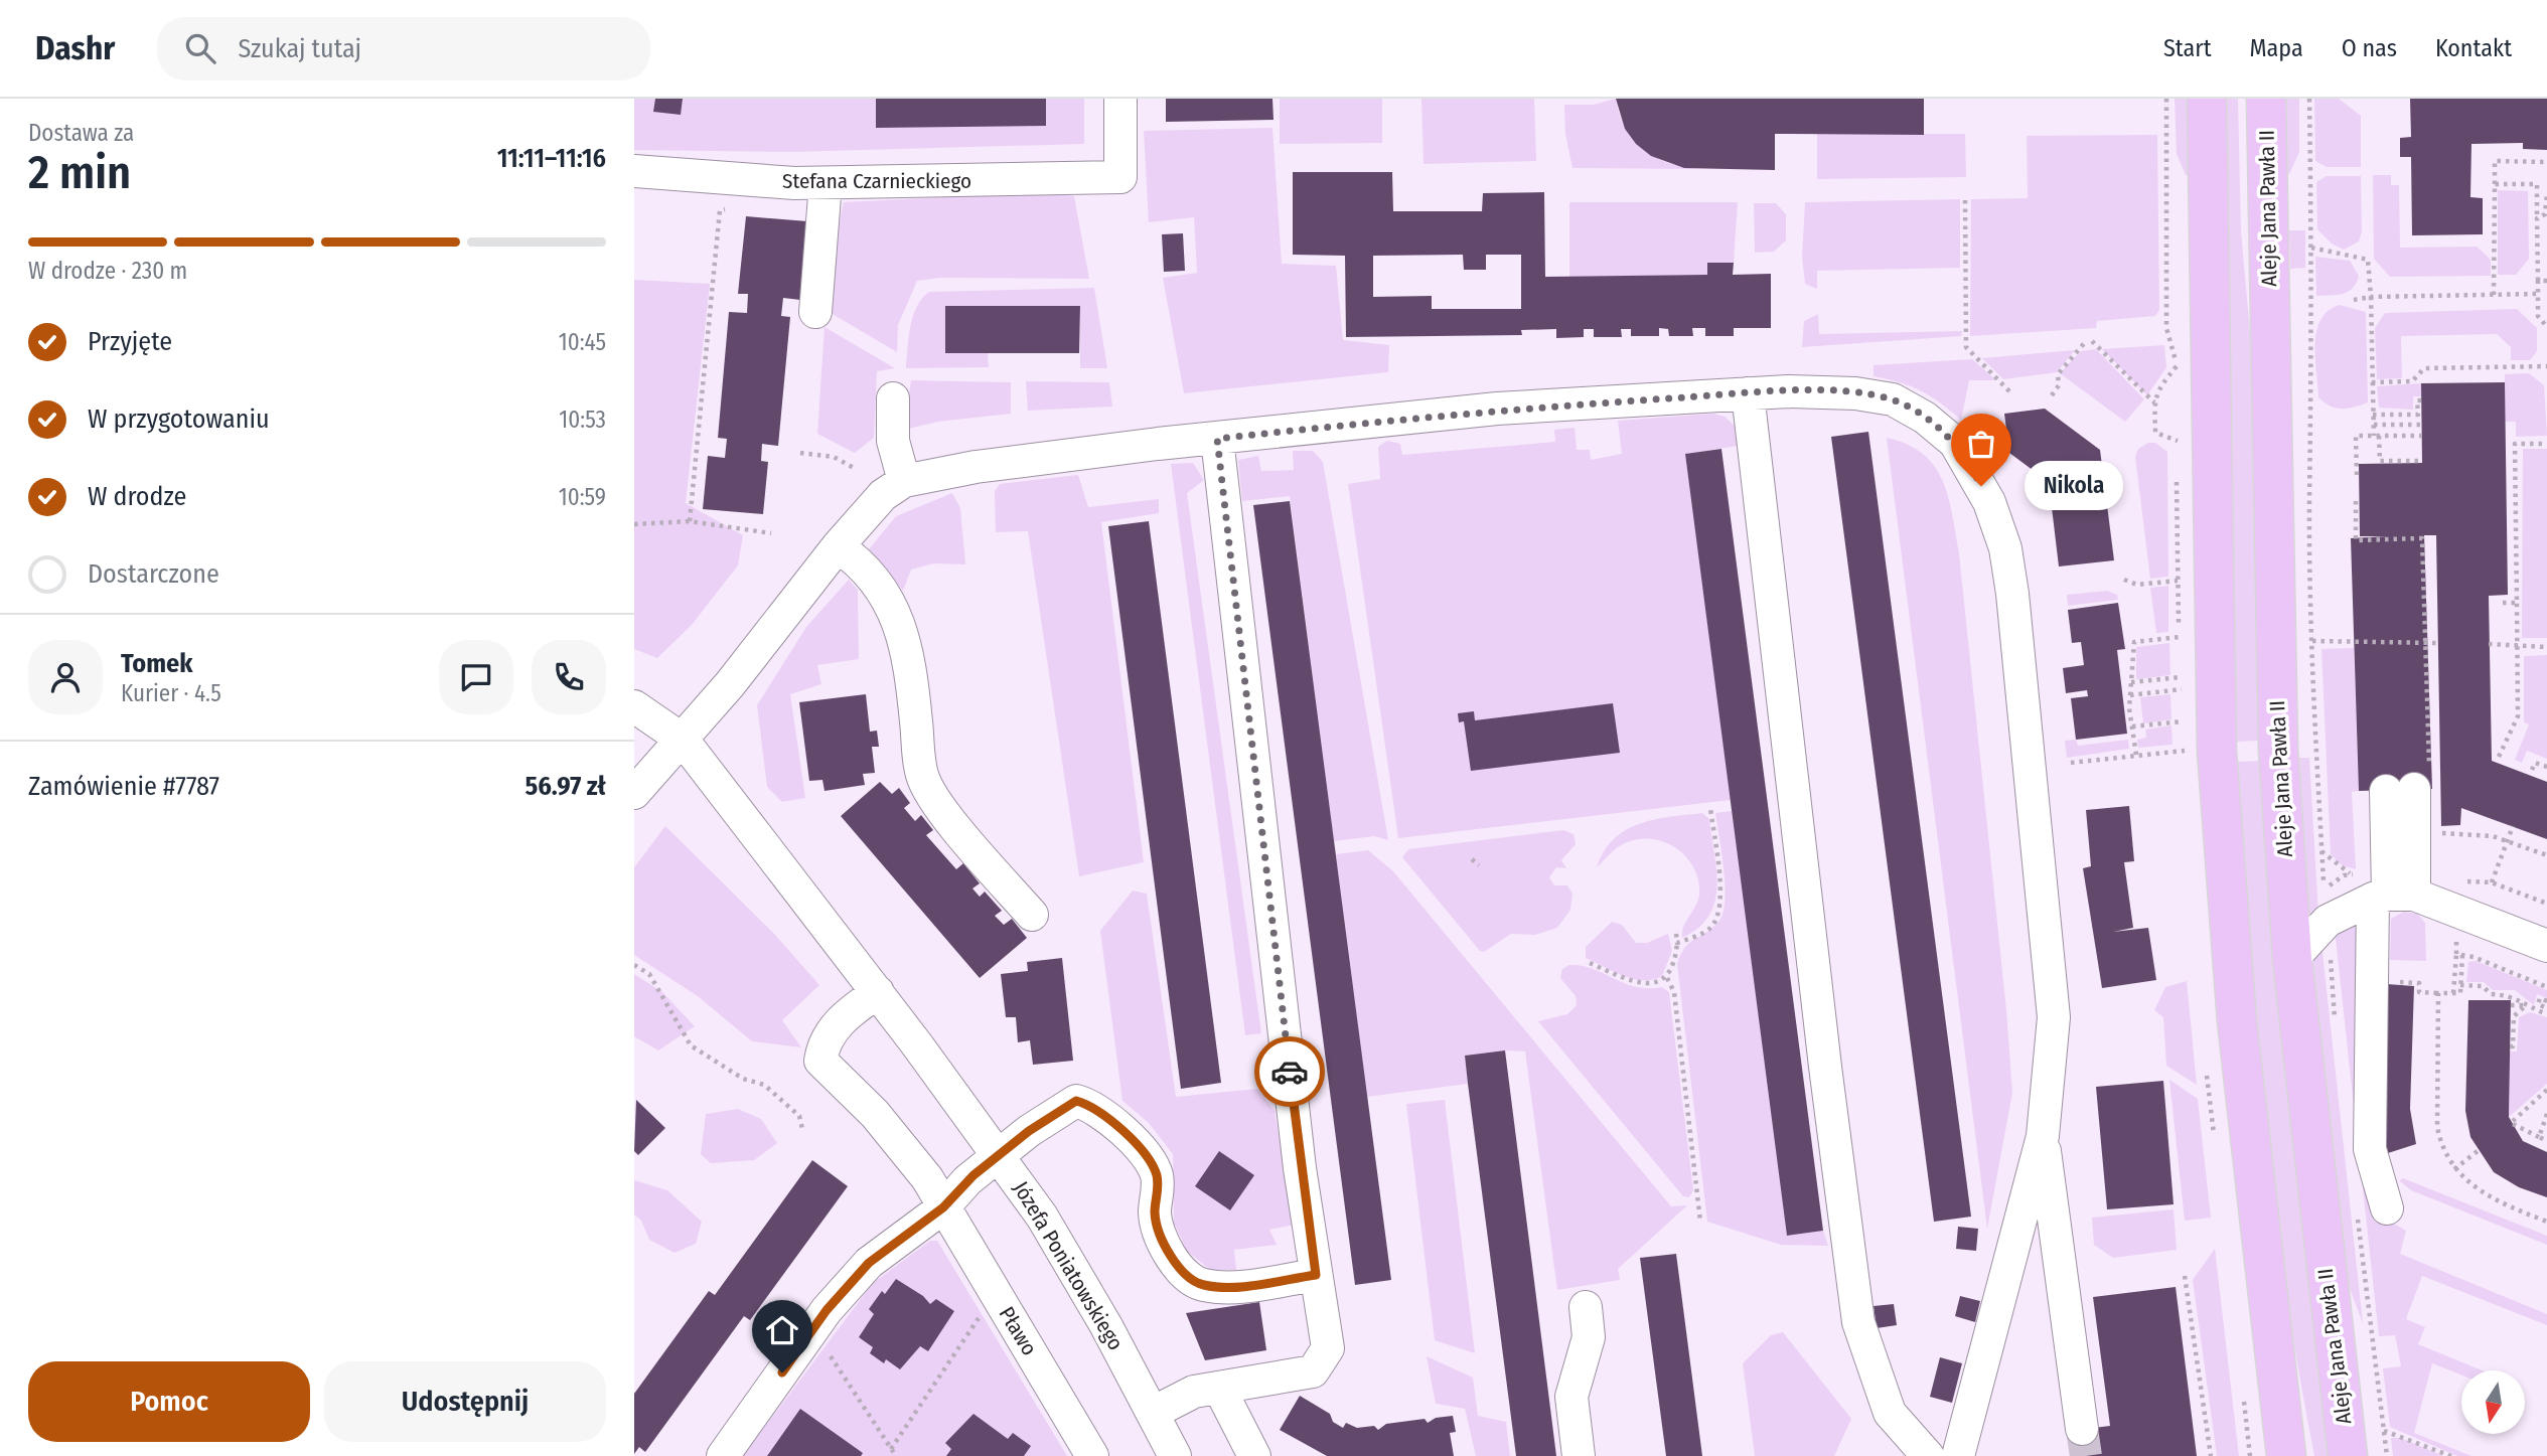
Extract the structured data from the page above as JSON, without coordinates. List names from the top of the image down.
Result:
{
  "streets": {
    "main road": ["Aleje Jana Pawła II"],
    "street": ["Stefana Czarnieckiego", "Józefa Poniatowskiego", "Pławo"]
  },
  "crossings": [
    ["Józefa Poniatowskiego", "Pławo"]
  ],
  "places": ["Nikola"],
  "north": "bottom",
  "page": {
    "header": "Dashr",
    "search": "Szukaj tutaj",
    "nav": [
      "Start",
      "Mapa",
      "O nas",
      "Kontakt"
    ],
    "heading": ["2 min", "Dostawa za", "11:11–11:16"],
    "panel": [
      "Tomek",
      "Kurier · 4.5",
      "Zamówienie #7787",
      "56.97 zł"
    ],
    "bar": "W drodze · 230 m",
    "list": [
      ["Przyjęte", "10:45"],
      ["W przygotowaniu", "10:53"],
      ["W drodze", "10:59"],
      "Dostarczone"
    ],
    "bubble": "Nikola",
    "buttons": ["Pomoc", "Udostępnij"]
  }
}
